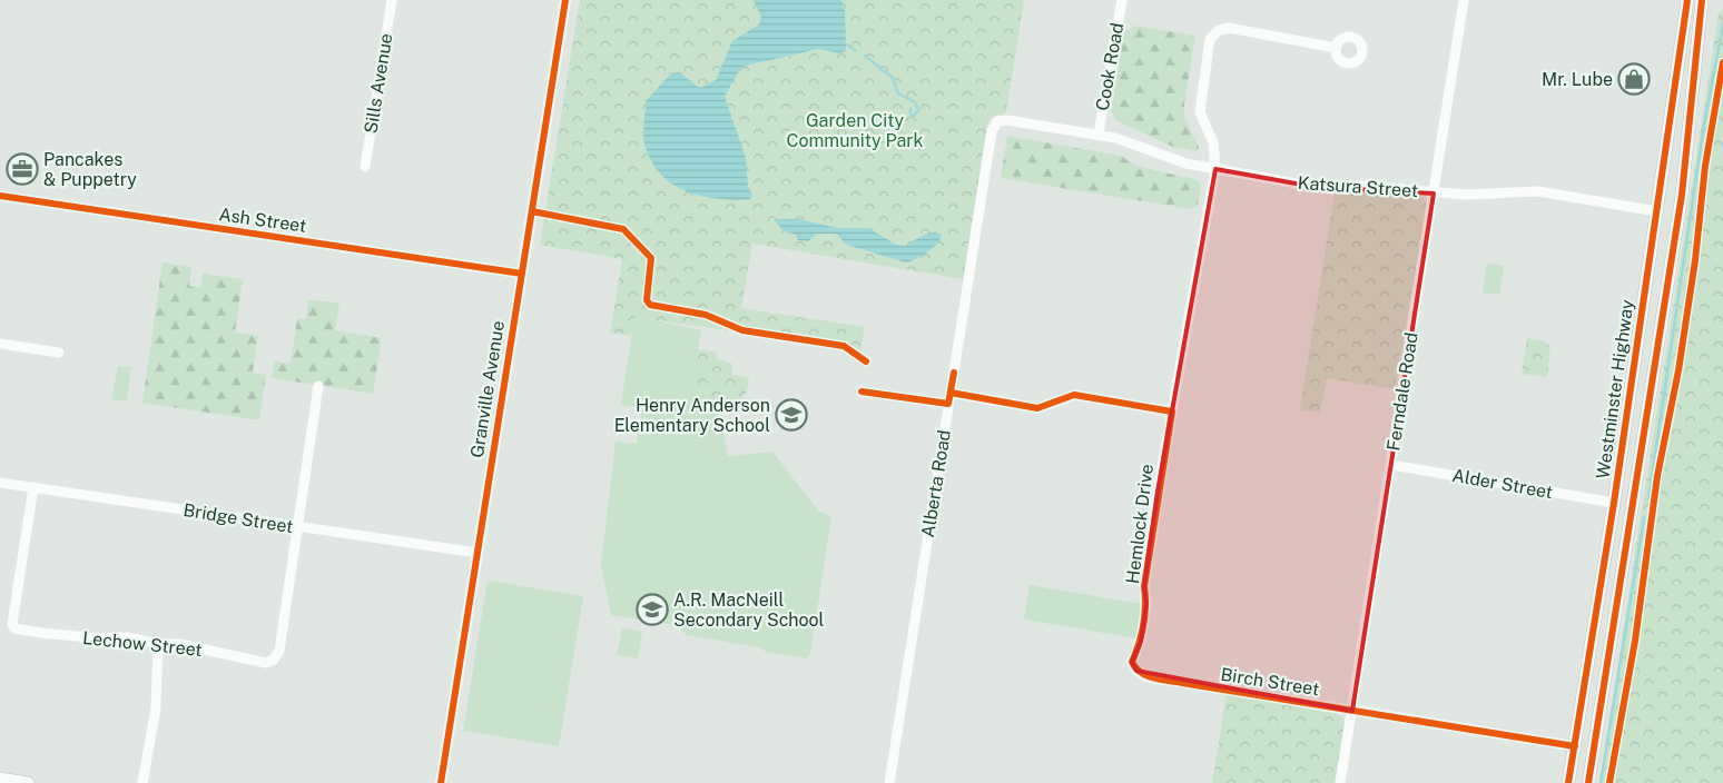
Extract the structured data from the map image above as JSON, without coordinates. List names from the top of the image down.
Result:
{
  "streets": {
    "main road": ["Westminster Highway"],
    "street": [
      "Cook Road",
      "Sills Avenue",
      "Katsura Street",
      "Ash Street",
      "Granville Avenue",
      "Ferndale Road",
      "Alberta Road",
      "Alder Street",
      "Bridge Street",
      "Hemlock Drive",
      "Lechow Street",
      "Birch Street"
    ]
  },
  "crossings": [
    ["Cook Road", "Katsura Street"],
    ["Katsura Street", "Westminster Highway"],
    ["Katsura Street", "Ferndale Road"],
    ["Katsura Street", "Alberta Road"],
    ["Katsura Street", "Hemlock Drive"],
    ["Ash Street", "Granville Avenue"],
    ["Granville Avenue", "Bridge Street"],
    ["Westminster Highway", "Alder Street"],
    ["Westminster Highway", "Birch Street"],
    ["Ferndale Road", "Alder Street"],
    ["Ferndale Road", "Birch Street"],
    ["Bridge Street", "Lechow Street"],
    ["Hemlock Drive", "Birch Street"]
  ],
  "parks": ["Garden City Community Park"],
  "places": {
    "shop": ["Mr. Lube"],
    "office": ["Pancakes & Puppetry"],
    "school or university": ["Henry Anderson Elementary School", "A.R. MacNeill Secondary School"]
  }
}
